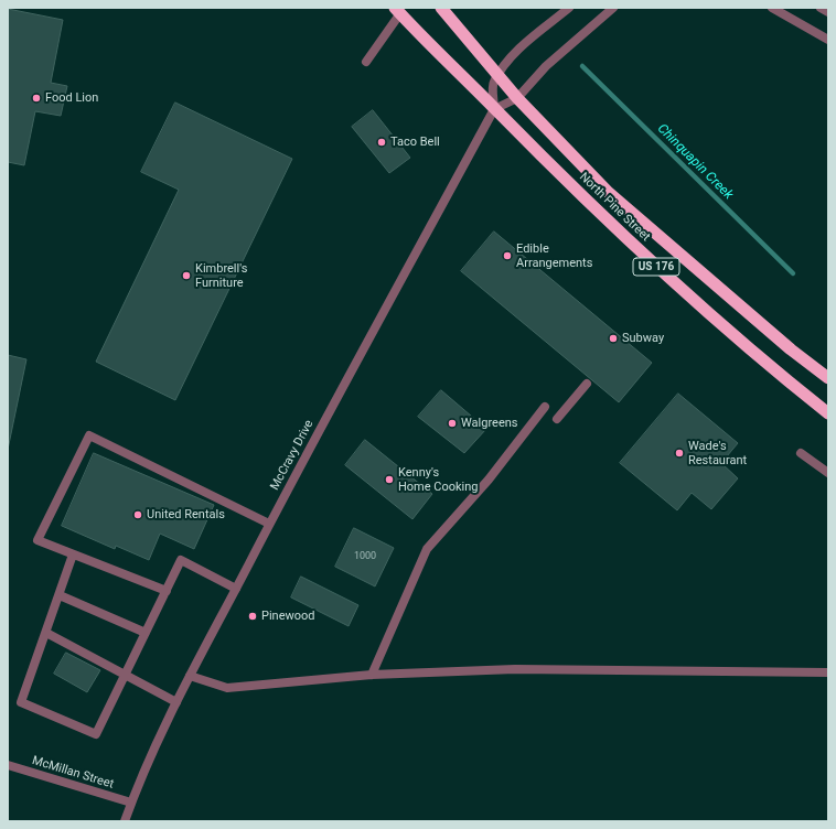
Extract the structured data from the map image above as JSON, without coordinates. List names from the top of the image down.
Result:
{
  "streets": {
    "highway": ["North Pine Street", "US 176"],
    "street": ["McCravy Drive", "McMillan Street"]
  },
  "crossings": [
    ["North Pine Street", "McCravy Drive"],
    ["McCravy Drive", "McMillan Street"]
  ],
  "water": ["Chinquapin Creek"],
  "places": [
    "Food Lion",
    "Taco Bell",
    "Edible Arrangements",
    "Kimbrell's Furniture",
    "Subway",
    "Walgreens",
    "Wade's Restaurant",
    "Kenny's Home Cooking",
    "United Rentals",
    "Pinewood"
  ],
  "house_numbers": ["1000"]
}
